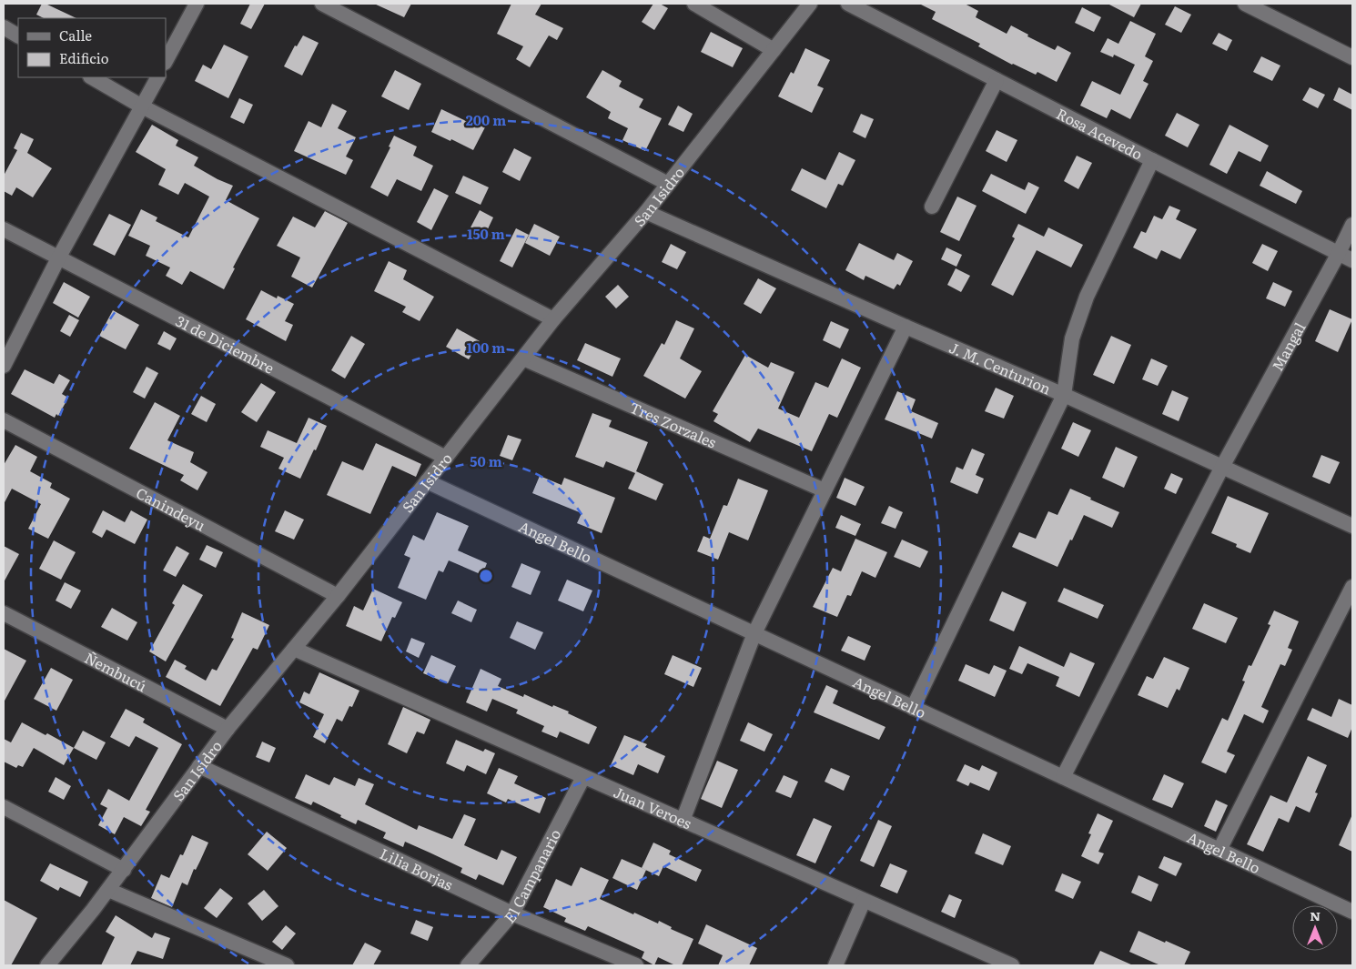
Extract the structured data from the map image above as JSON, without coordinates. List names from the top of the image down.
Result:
{
  "streets": {
    "street": [
      "Rosa Acevedo",
      "San Isidro",
      "31 de Diciembre",
      "Mangal",
      "J. M. Centurion",
      "Tres Zorzales",
      "Canindeyu",
      "Angel Bello",
      "Ñembucú",
      "Juan Veroes",
      "Lilia Borjas",
      "El Campanario"
    ]
  },
  "crossings": [
    ["Rosa Acevedo", "Mangal"],
    ["San Isidro", "31 de Diciembre"],
    ["San Isidro", "J. M. Centurion"],
    ["San Isidro", "Tres Zorzales"],
    ["San Isidro", "Canindeyu"],
    ["San Isidro", "Angel Bello"],
    ["San Isidro", "Ñembucú"],
    ["San Isidro", "Juan Veroes"],
    ["San Isidro", "Lilia Borjas"],
    ["Mangal", "J. M. Centurion"],
    ["Mangal", "Angel Bello"],
    ["Juan Veroes", "El Campanario"],
    ["Lilia Borjas", "El Campanario"]
  ],
  "legend": ["Calle", "Edificio"],
  "north": "top",
  "rings": [
    "200 m",
    "150 m",
    "100 m",
    "50 m"
  ]
}
